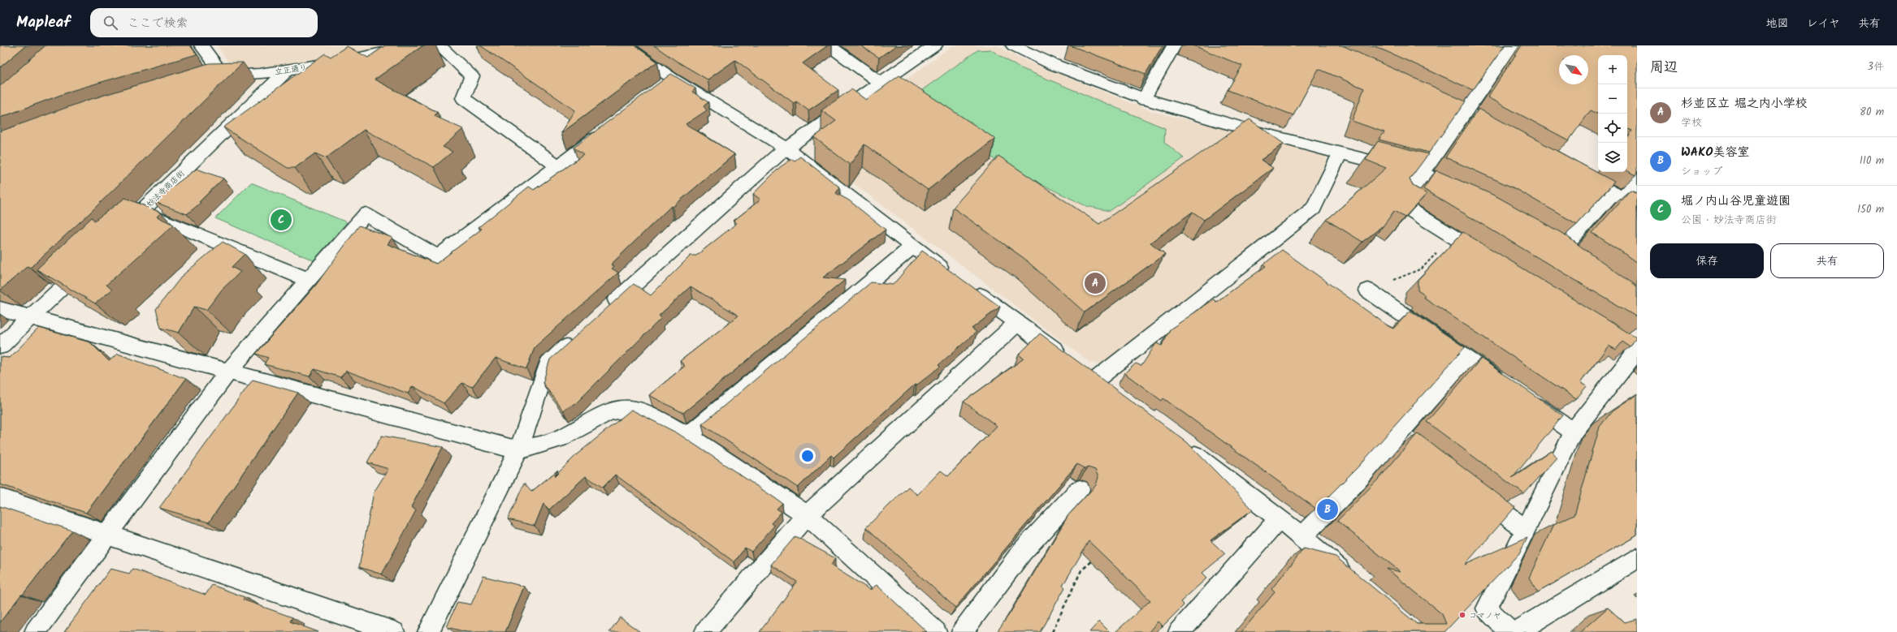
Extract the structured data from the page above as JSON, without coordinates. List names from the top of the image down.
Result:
{
  "streets": {
    "street": ["立正通り", "妙法寺商店街"]
  },
  "crossings": [
    ["立正通り", "妙法寺商店街"]
  ],
  "places": ["コマノヤ"],
  "north": "bottom right",
  "page": {
    "header": "Mapleaf",
    "search": "ここで検索",
    "nav": ["地図", "レイヤ", "共有"],
    "heading": ["周辺", "3件"],
    "map_buttons": ["+", "−"],
    "list": [
      {
        "mark": "A",
        "name": "杉並区立 堀之内小学校",
        "note": "学校",
        "value": "80 m"
      },
      {
        "mark": "B",
        "name": "WAKO美容室",
        "note": "ショップ",
        "value": "110 m"
      },
      {
        "mark": "C",
        "name": "堀ノ内山谷児童遊園",
        "note": "公園 · 妙法寺商店街",
        "value": "150 m"
      }
    ],
    "pins": ["C", "A", "B"],
    "buttons": ["保存", "共有"]
  }
}
